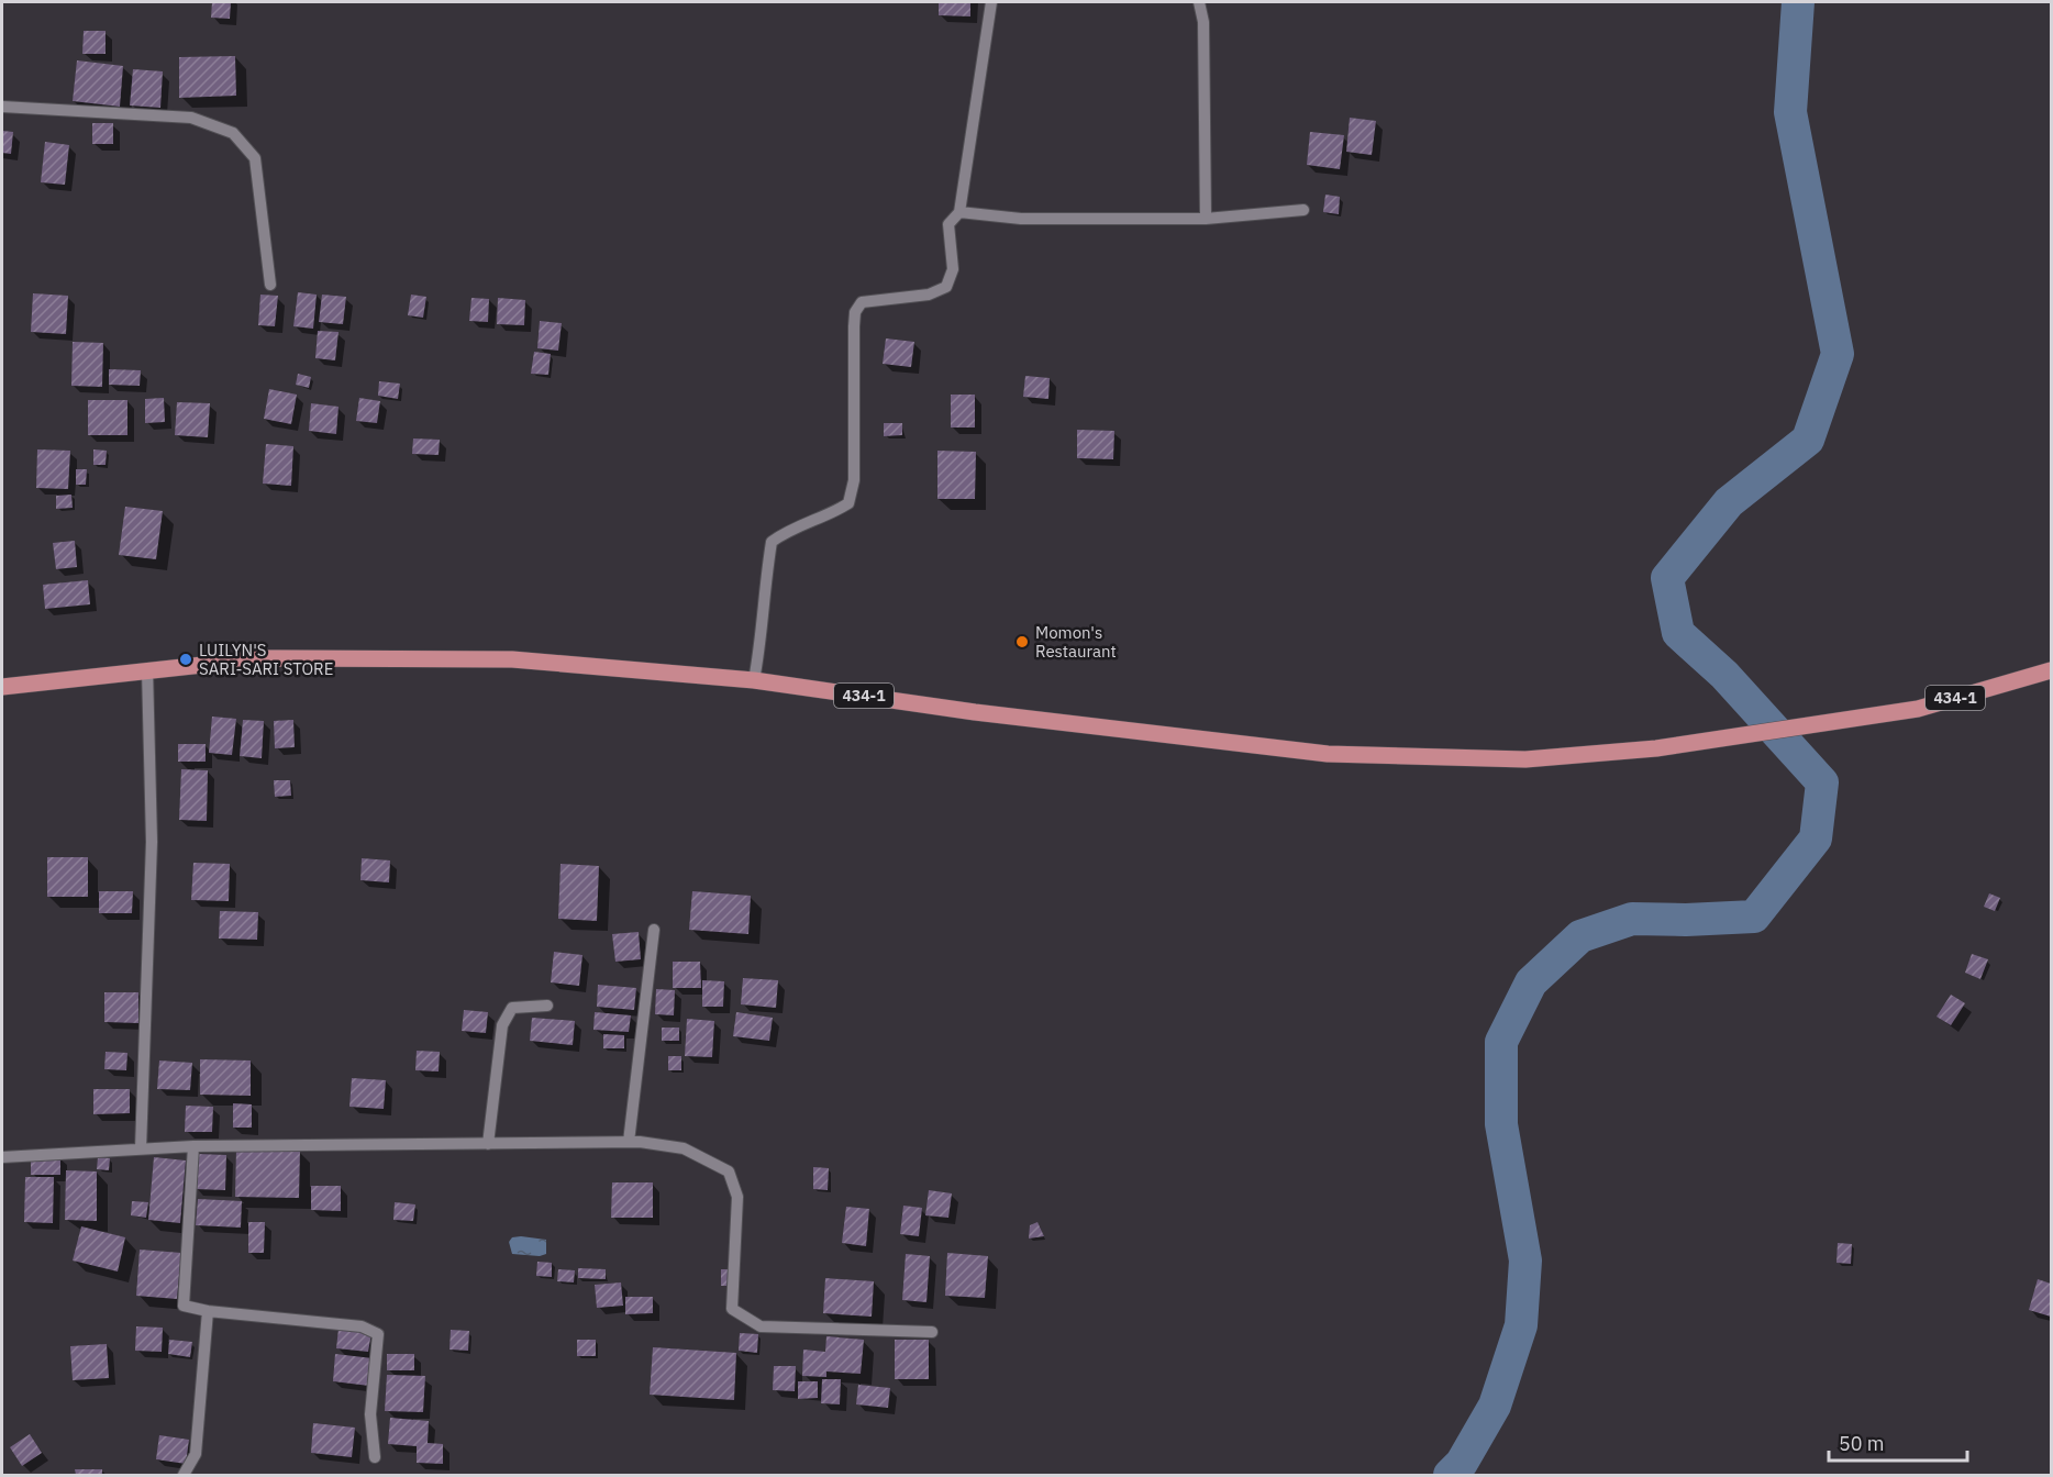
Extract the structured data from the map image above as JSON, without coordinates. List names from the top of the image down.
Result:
{
  "streets": {
    "main road": ["434-1"]
  },
  "places": ["Momon's Restaurant", "LUILYN'S SARI-SARI STORE"],
  "scale_bar": "50 m"
}
